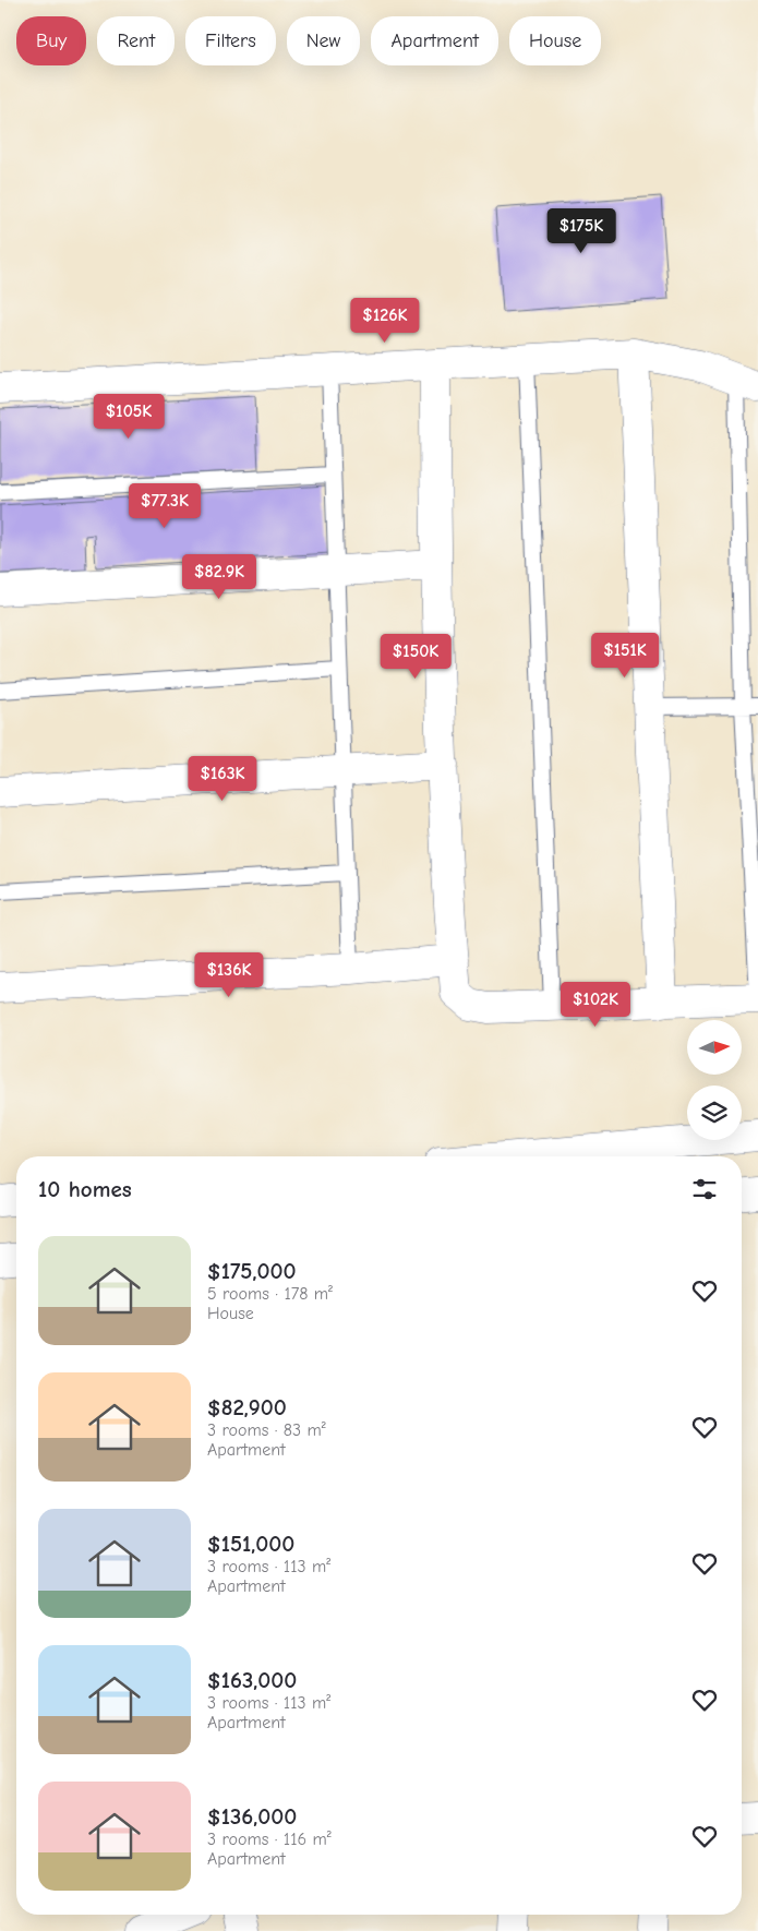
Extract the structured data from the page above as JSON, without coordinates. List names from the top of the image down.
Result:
{
  "north": "right",
  "page": {
    "chip": [
      "Buy",
      "Rent",
      "Filters",
      "New",
      "Apartment",
      "House"
    ],
    "price": [
      "$175K",
      "$126K",
      "$105K",
      "$77.3K",
      "$82.9K",
      "$151K",
      "$150K",
      "$163K",
      "$136K",
      "$102K"
    ],
    "heading": "10 homes",
    "list": [
      {
        "name": "$175,000",
        "note": "5 rooms · 178 m² · House"
      },
      {
        "name": "$82,900",
        "note": "3 rooms · 83 m² · Apartment"
      },
      {
        "name": "$151,000",
        "note": "3 rooms · 113 m² · Apartment"
      },
      {
        "name": "$163,000",
        "note": "3 rooms · 113 m² · Apartment"
      },
      {
        "name": "$136,000",
        "note": "3 rooms · 116 m² · Apartment"
      }
    ]
  }
}
